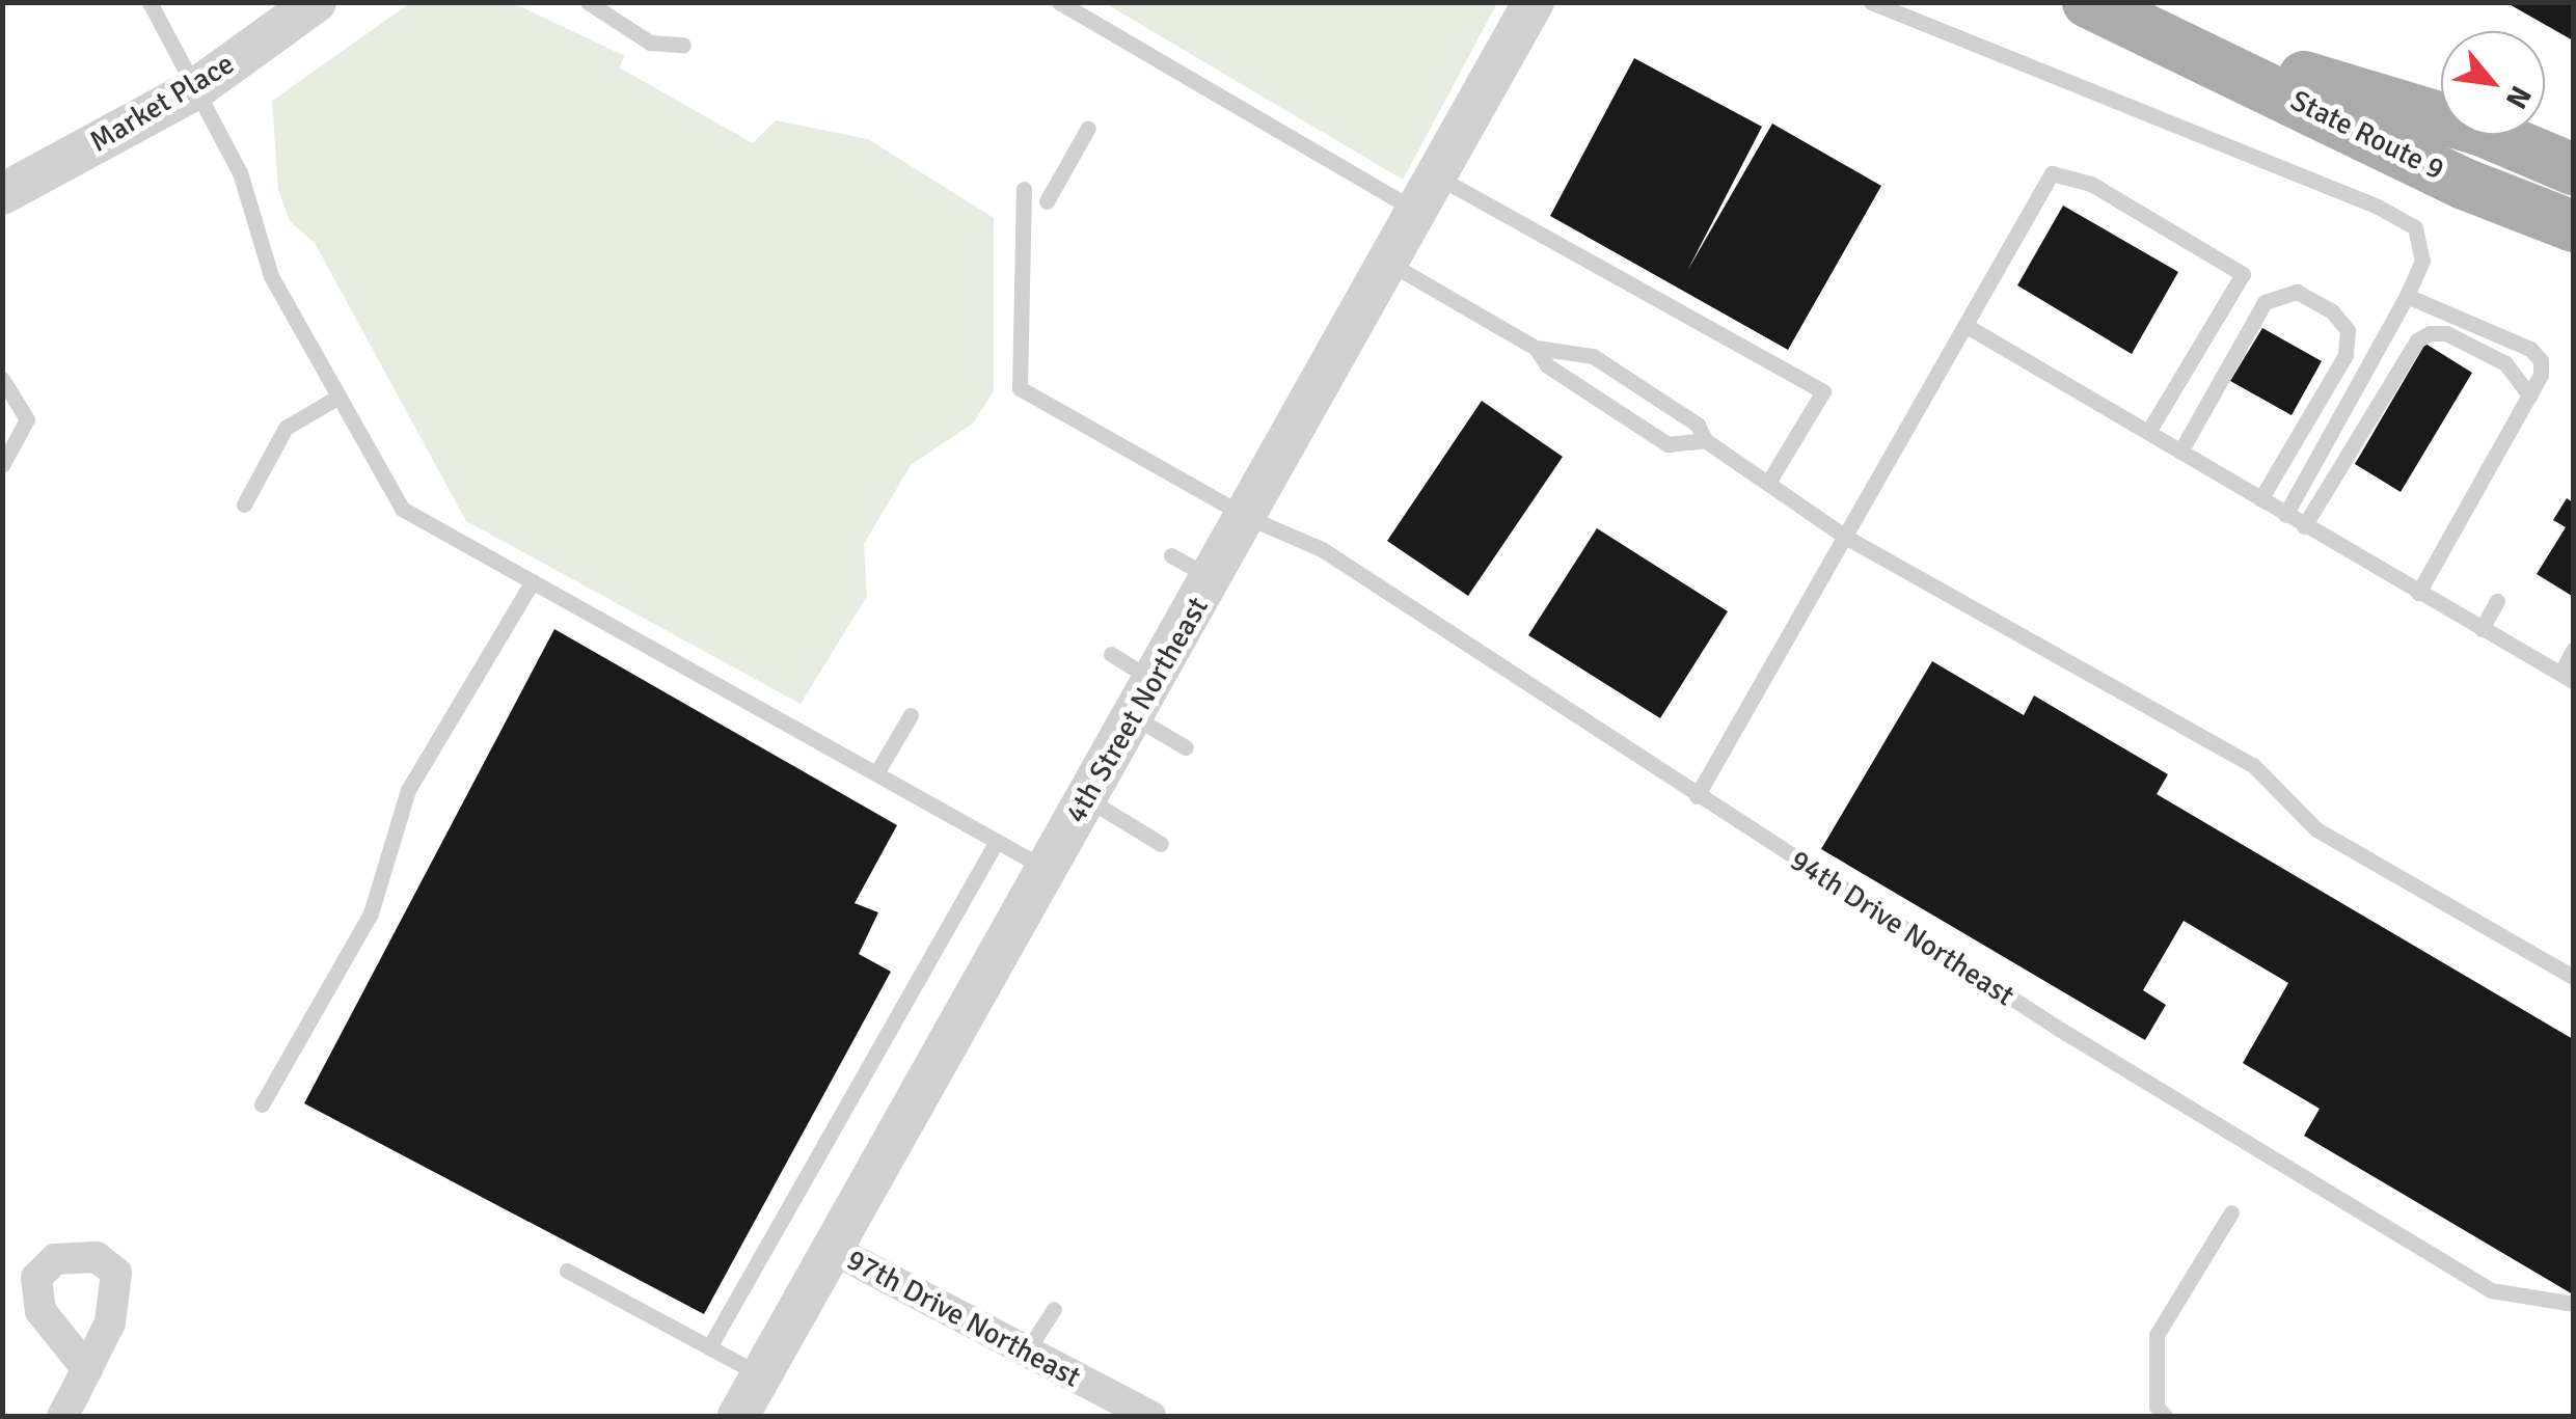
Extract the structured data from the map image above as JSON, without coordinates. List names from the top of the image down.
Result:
{
  "streets": {
    "main road": ["State Route 9"],
    "street": ["Market Place", "4th Street Northeast", "97th Drive Northeast"],
    "lane": ["94th Drive Northeast"]
  },
  "crossings": [
    ["4th Street Northeast", "94th Drive Northeast"],
    ["4th Street Northeast", "97th Drive Northeast"]
  ],
  "north": "bottom right"
}
